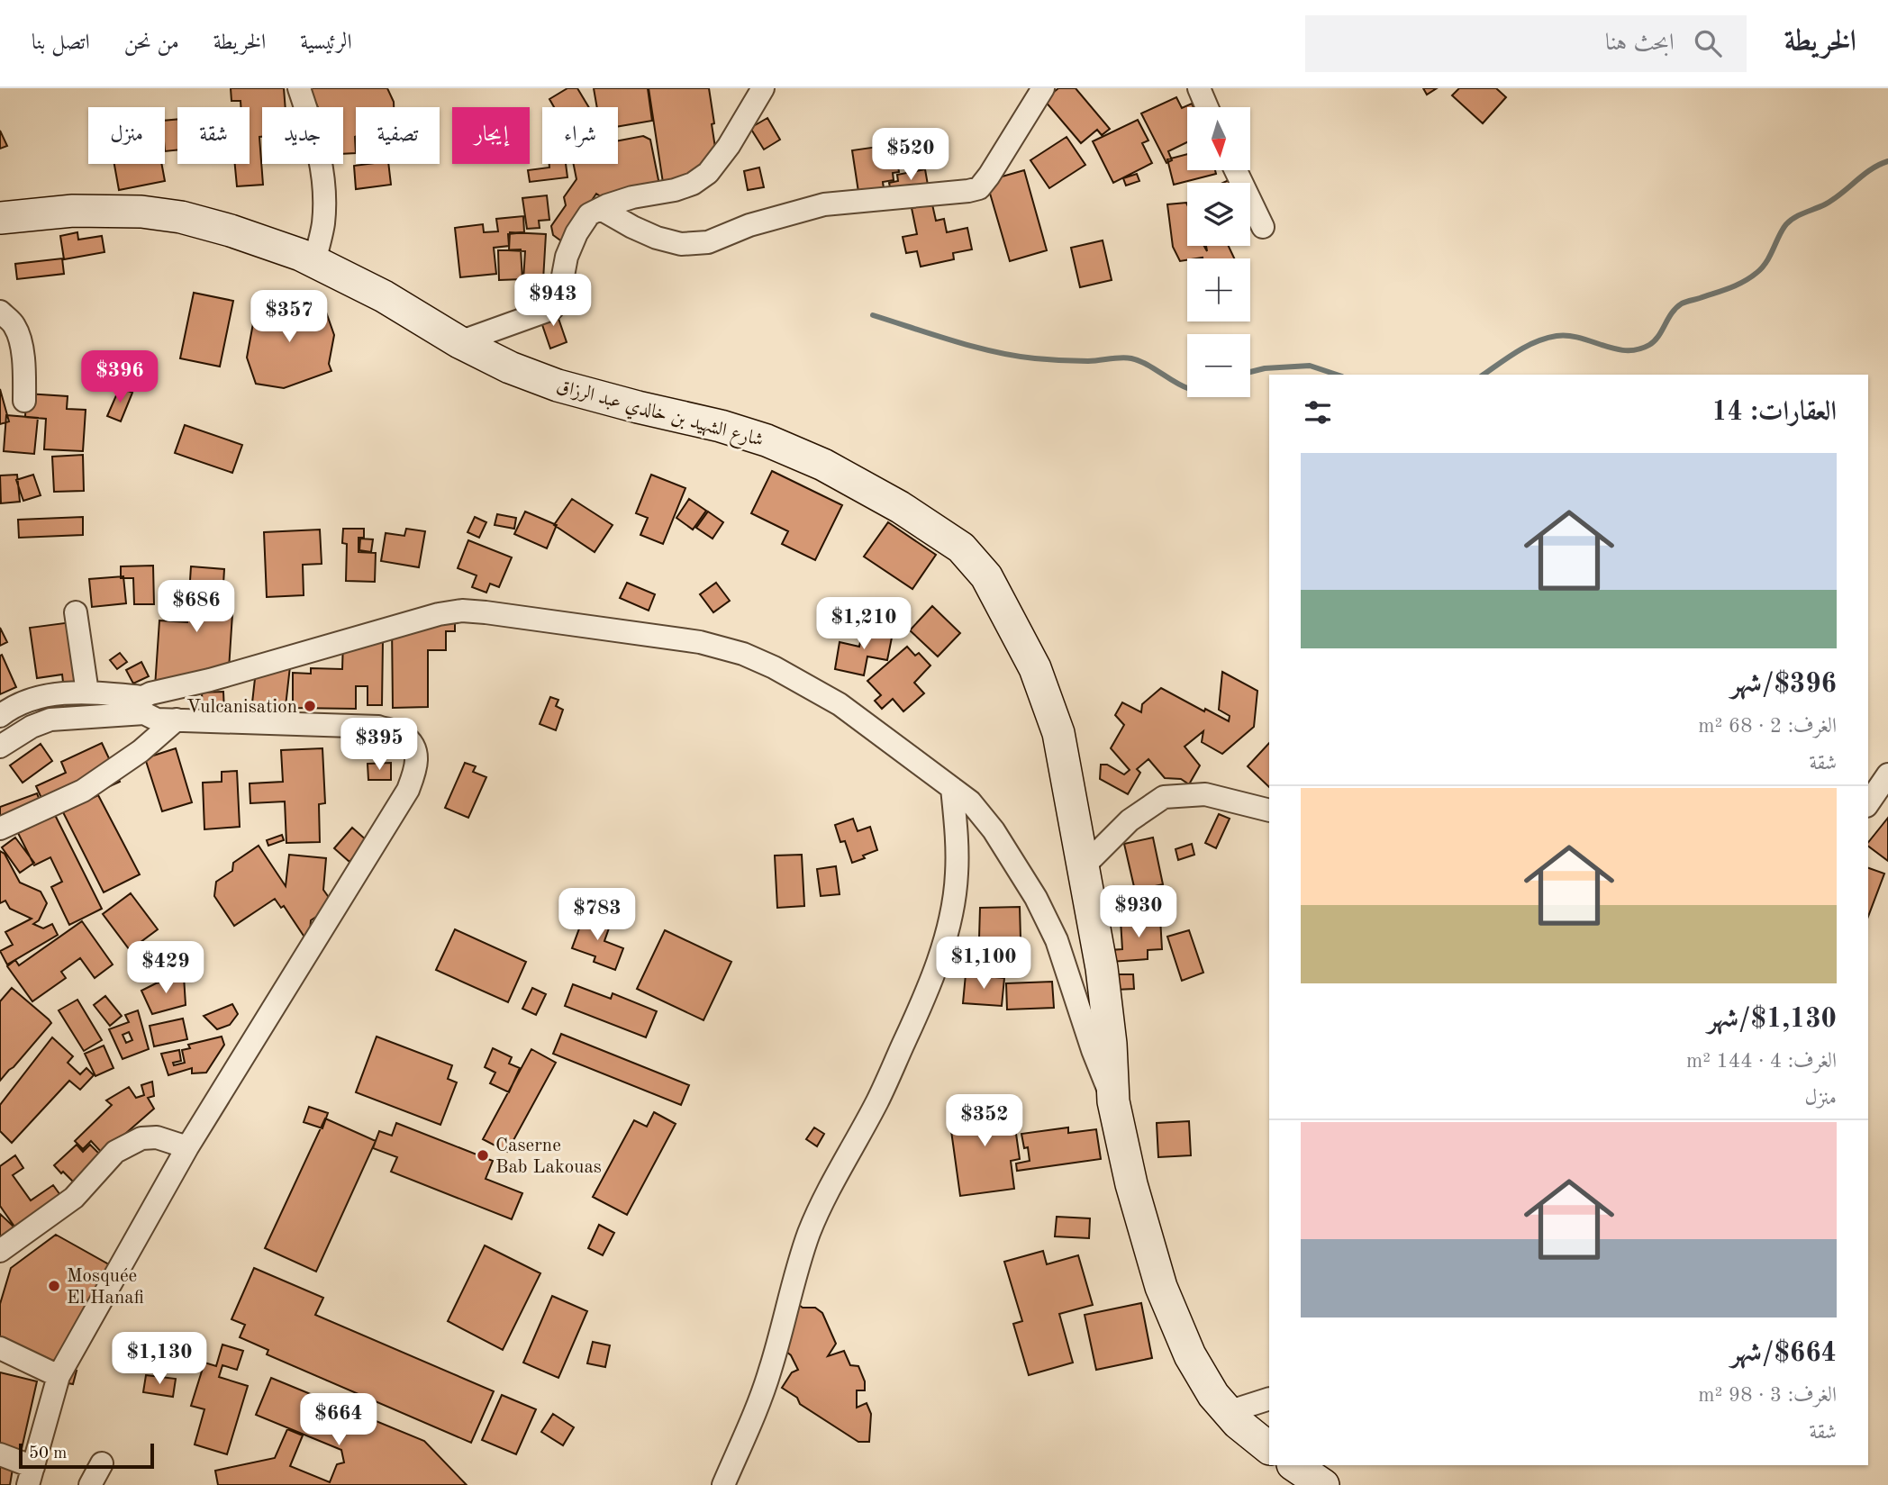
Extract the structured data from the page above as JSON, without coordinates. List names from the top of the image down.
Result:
{
  "streets": {
    "main road": ["شارع الشهيد بن خالدي عبد الرزاق"]
  },
  "places": ["Vulcanisation", "Caserne Bab Lakouas", "Mosquée El Hanafi"],
  "scale_bar": "50 m",
  "north": "bottom",
  "page": {
    "header": "الخريطة",
    "search": "ابحث هنا",
    "nav": [
      "الرئيسية",
      "الخريطة",
      "من نحن",
      "اتصل بنا"
    ],
    "map_buttons": ["+", "−"],
    "chip": [
      "شراء",
      "إيجار",
      "تصفية",
      "جديد",
      "شقة",
      "منزل"
    ],
    "price": [
      "$520",
      "$943",
      "$357",
      "$396",
      "$686",
      "$1,210",
      "$395",
      "$930",
      "$783",
      "$1,100",
      "$429",
      "$352",
      "$1,130",
      "$664"
    ],
    "heading": "العقارات: 14",
    "list": [
      {
        "name": "$396/شهر",
        "note": "الغرف: 2 · 68 m² · شقة"
      },
      {
        "name": "$1,130/شهر",
        "note": "الغرف: 4 · 144 m² · منزل"
      },
      {
        "name": "$664/شهر",
        "note": "الغرف: 3 · 98 m² · شقة"
      }
    ],
    "scale": "50 m"
  }
}
